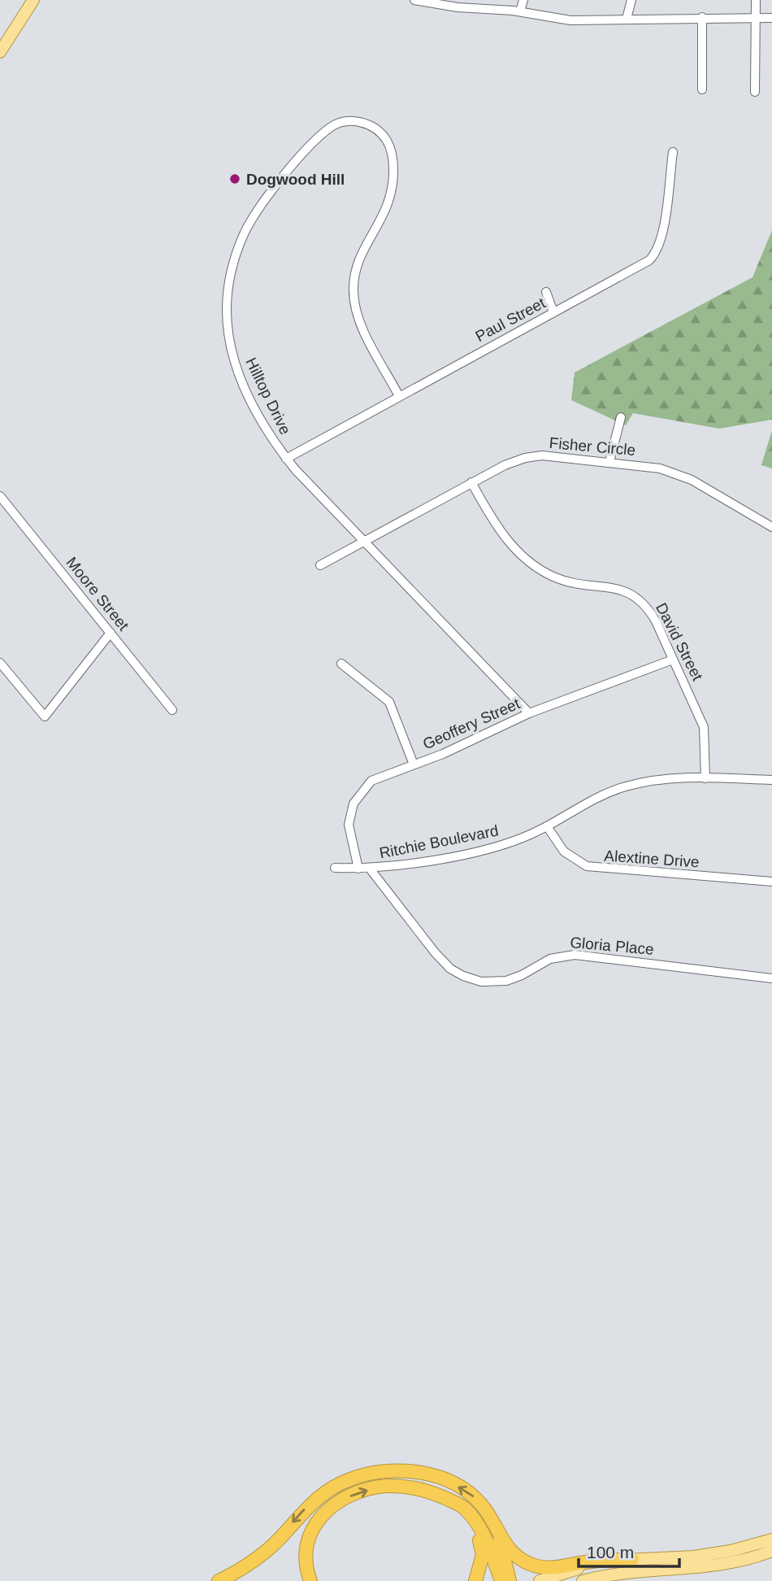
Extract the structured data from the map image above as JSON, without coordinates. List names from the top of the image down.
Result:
{
  "streets": {
    "street": [
      "Paul Street",
      "Hilltop Drive",
      "Fisher Circle",
      "Moore Street",
      "David Street",
      "Geoffery Street",
      "Ritchie Boulevard",
      "Alextine Drive",
      "Gloria Place"
    ]
  },
  "crossings": [
    ["Paul Street", "Hilltop Drive"],
    ["Hilltop Drive", "Fisher Circle"],
    ["Hilltop Drive", "Geoffery Street"],
    ["Fisher Circle", "David Street"],
    ["David Street", "Geoffery Street"],
    ["David Street", "Ritchie Boulevard"],
    ["Geoffery Street", "Ritchie Boulevard"],
    ["Ritchie Boulevard", "Alextine Drive"],
    ["Ritchie Boulevard", "Gloria Place"]
  ],
  "places": ["Dogwood Hill"],
  "scale_bar": "100 m"
}
